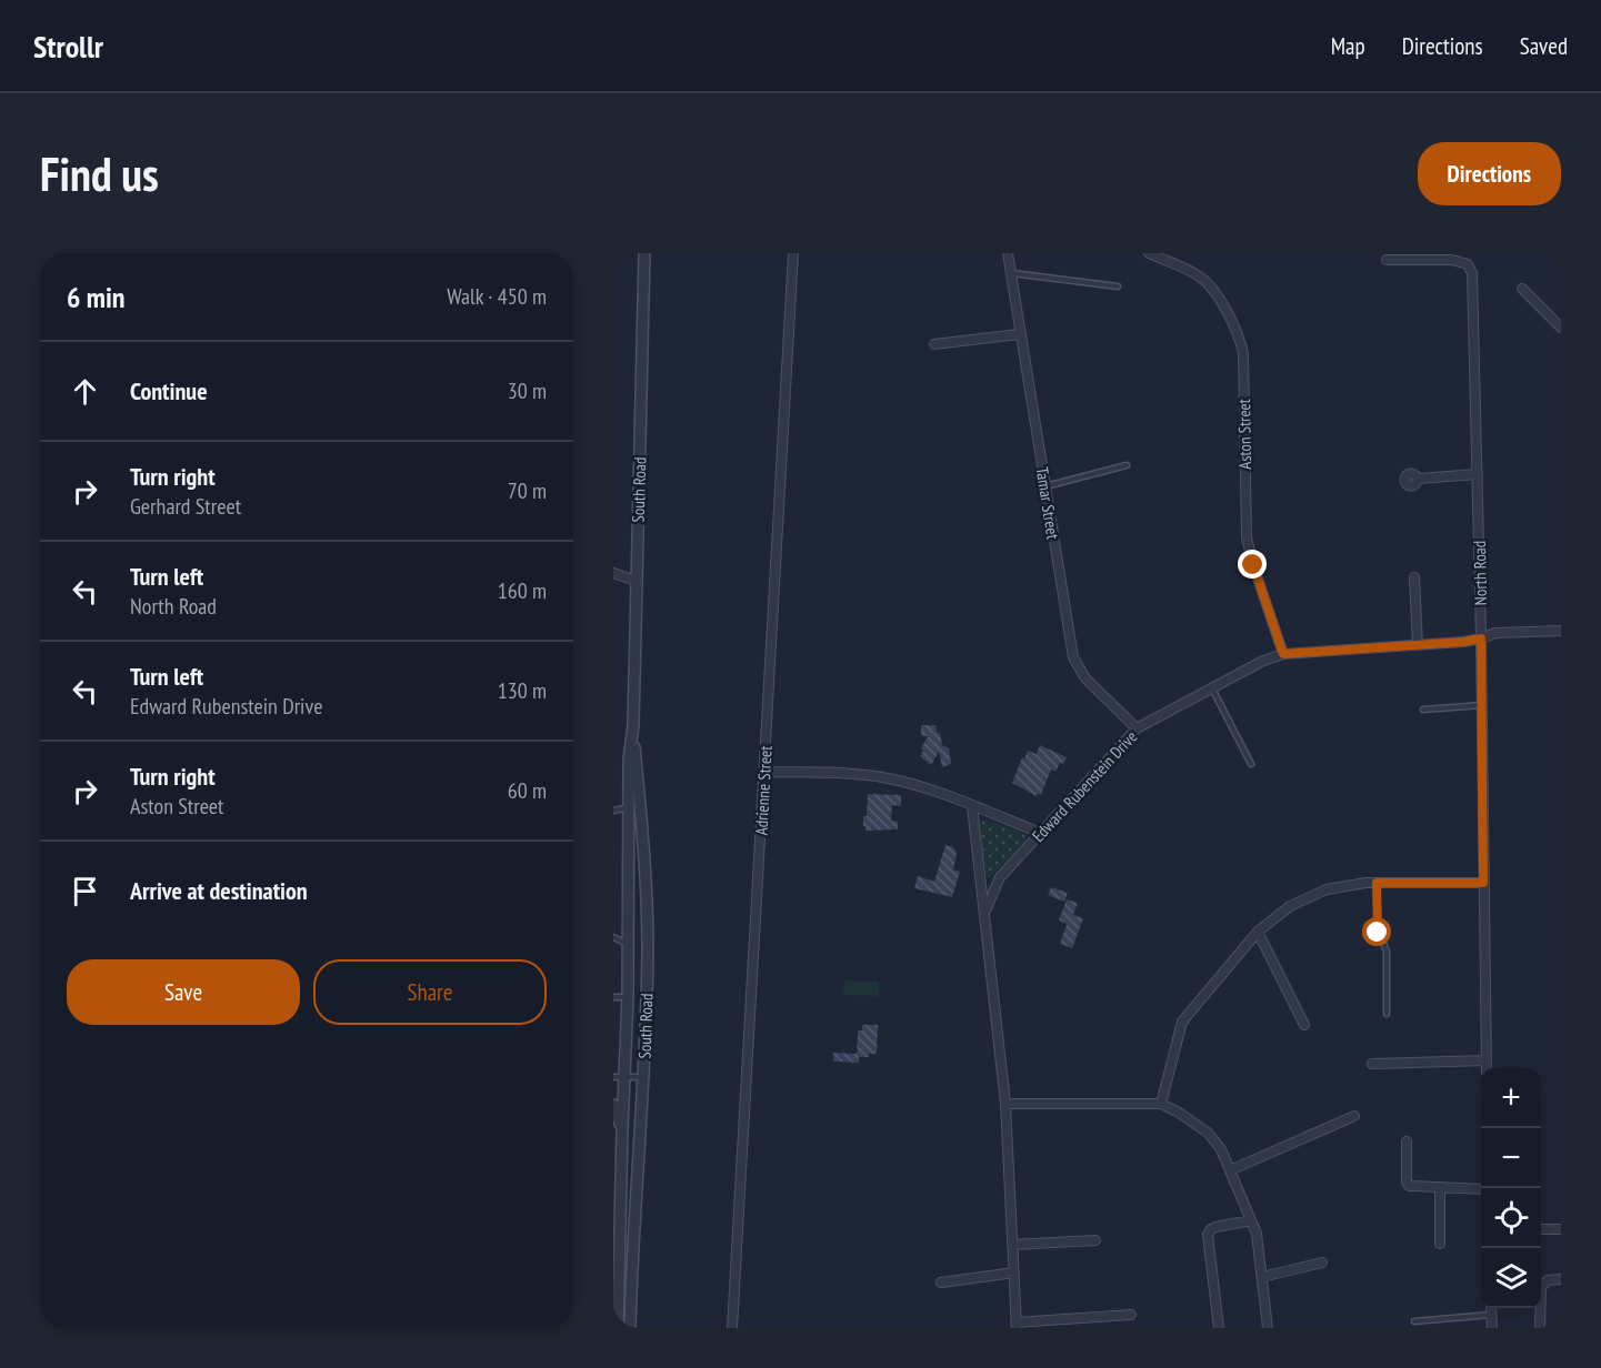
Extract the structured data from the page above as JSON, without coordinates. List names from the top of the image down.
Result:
{
  "streets": {
    "street": [
      "Aston Street",
      "South Road",
      "Tamar Street",
      "North Road",
      "Edward Rubenstein Drive",
      "Adrienne Street"
    ]
  },
  "crossings": [
    ["Aston Street", "Edward Rubenstein Drive"],
    ["Tamar Street", "Edward Rubenstein Drive"],
    ["North Road", "Edward Rubenstein Drive"]
  ],
  "page": {
    "header": "Strollr",
    "nav": ["Map", "Directions", "Saved"],
    "buttons": [
      "Directions",
      ["Save", "Share"]
    ],
    "title": "Find us",
    "heading": ["6 min", "Walk · 450 m"],
    "list": [
      ["Continue", "30 m"],
      ["Turn right", "Gerhard Street", "70 m"],
      ["Turn left", "North Road", "160 m"],
      ["Turn left", "Edward Rubenstein Drive", "130 m"],
      ["Turn right", "Aston Street", "60 m"],
      "Arrive at destination"
    ],
    "map_buttons": ["+", "−"]
  }
}
